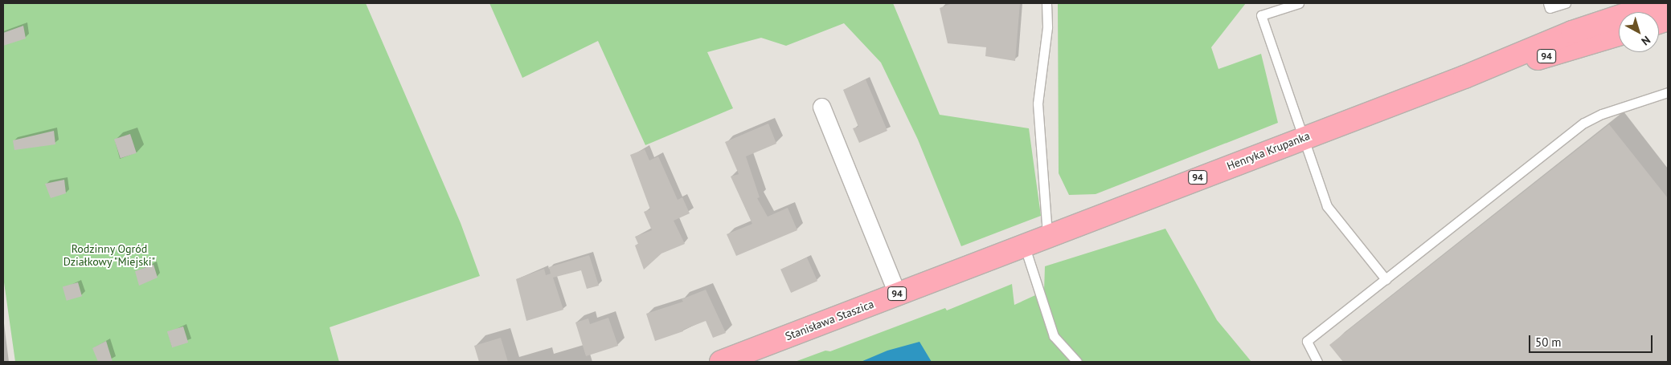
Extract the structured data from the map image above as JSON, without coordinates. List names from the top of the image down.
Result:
{
  "streets": {
    "main road": ["94", "Henryka Krupanka", "Stanisława Staszica"]
  },
  "crossings": [
    ["Henryka Krupanka", "Stanisława Staszica"]
  ],
  "parks": ["Rodzinny Ogród Działkowy \"Miejski\""],
  "scale_bar": "50 m",
  "north": "bottom right"
}
